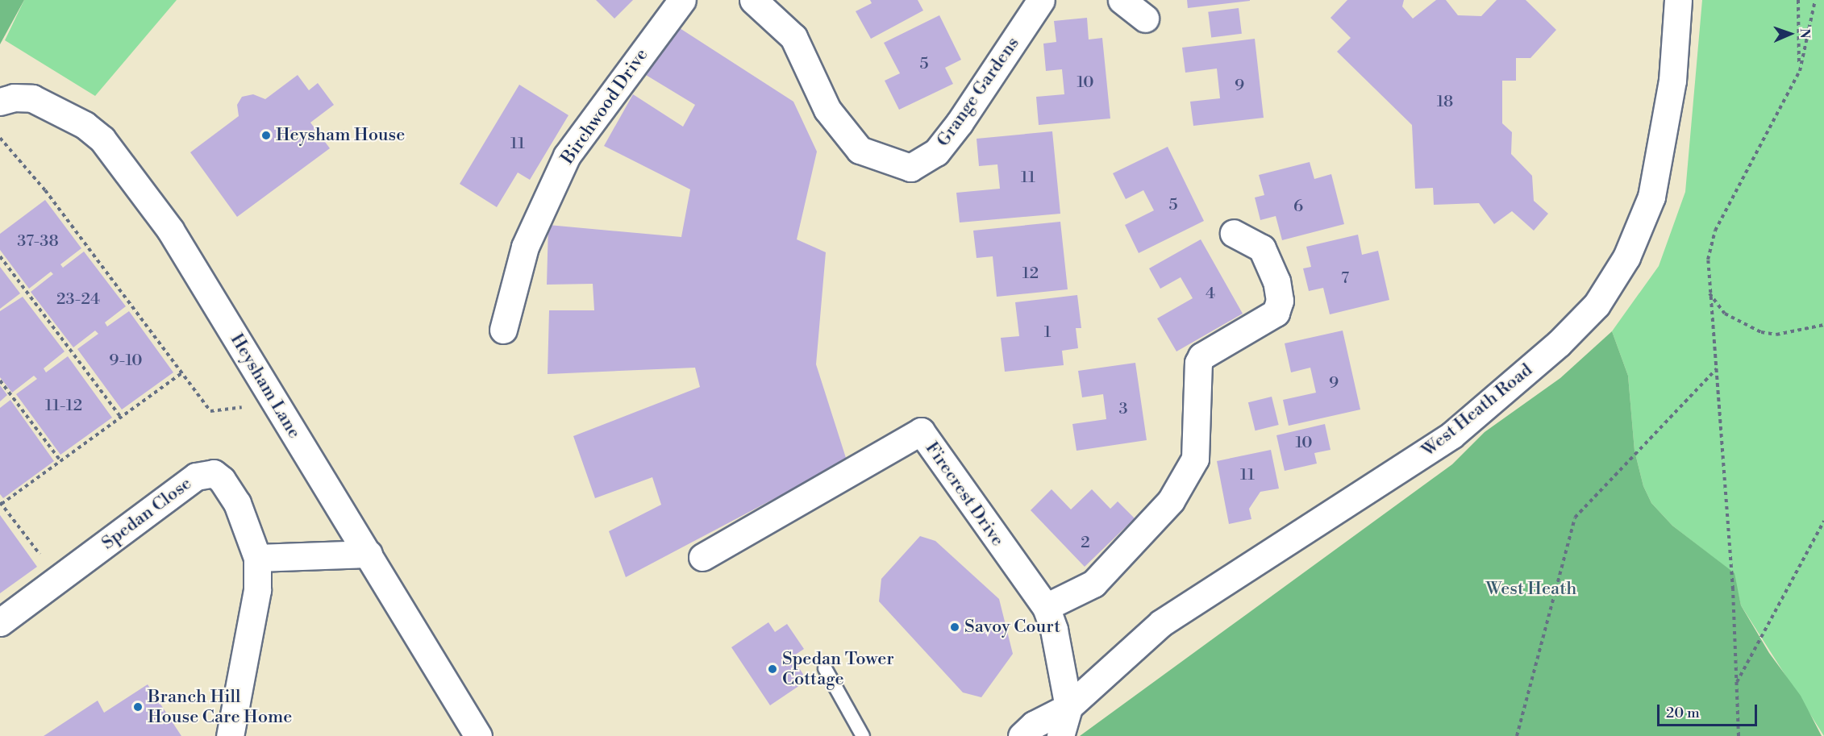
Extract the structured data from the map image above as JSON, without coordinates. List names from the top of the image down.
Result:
{
  "streets": {
    "street": [
      "Grange Gardens",
      "Birchwood Drive",
      "Heysham Lane",
      "West Heath Road",
      "Firecrest Drive",
      "Spedan Close"
    ]
  },
  "crossings": [
    ["West Heath Road", "Firecrest Drive"]
  ],
  "parks": ["West Heath"],
  "places": [
    "Heysham House",
    "Savoy Court",
    "Spedan Tower Cottage",
    "Branch Hill House Care Home"
  ],
  "house_numbers": [
    "5",
    "10",
    "9",
    "18",
    "11",
    "11",
    "5",
    "6",
    "37-38",
    "12",
    "7",
    "4",
    "23-24",
    "1",
    "9-10",
    "9",
    "11-12",
    "3",
    "10",
    "11",
    "2"
  ],
  "scale_bar": "20 m",
  "north": "right"
}
